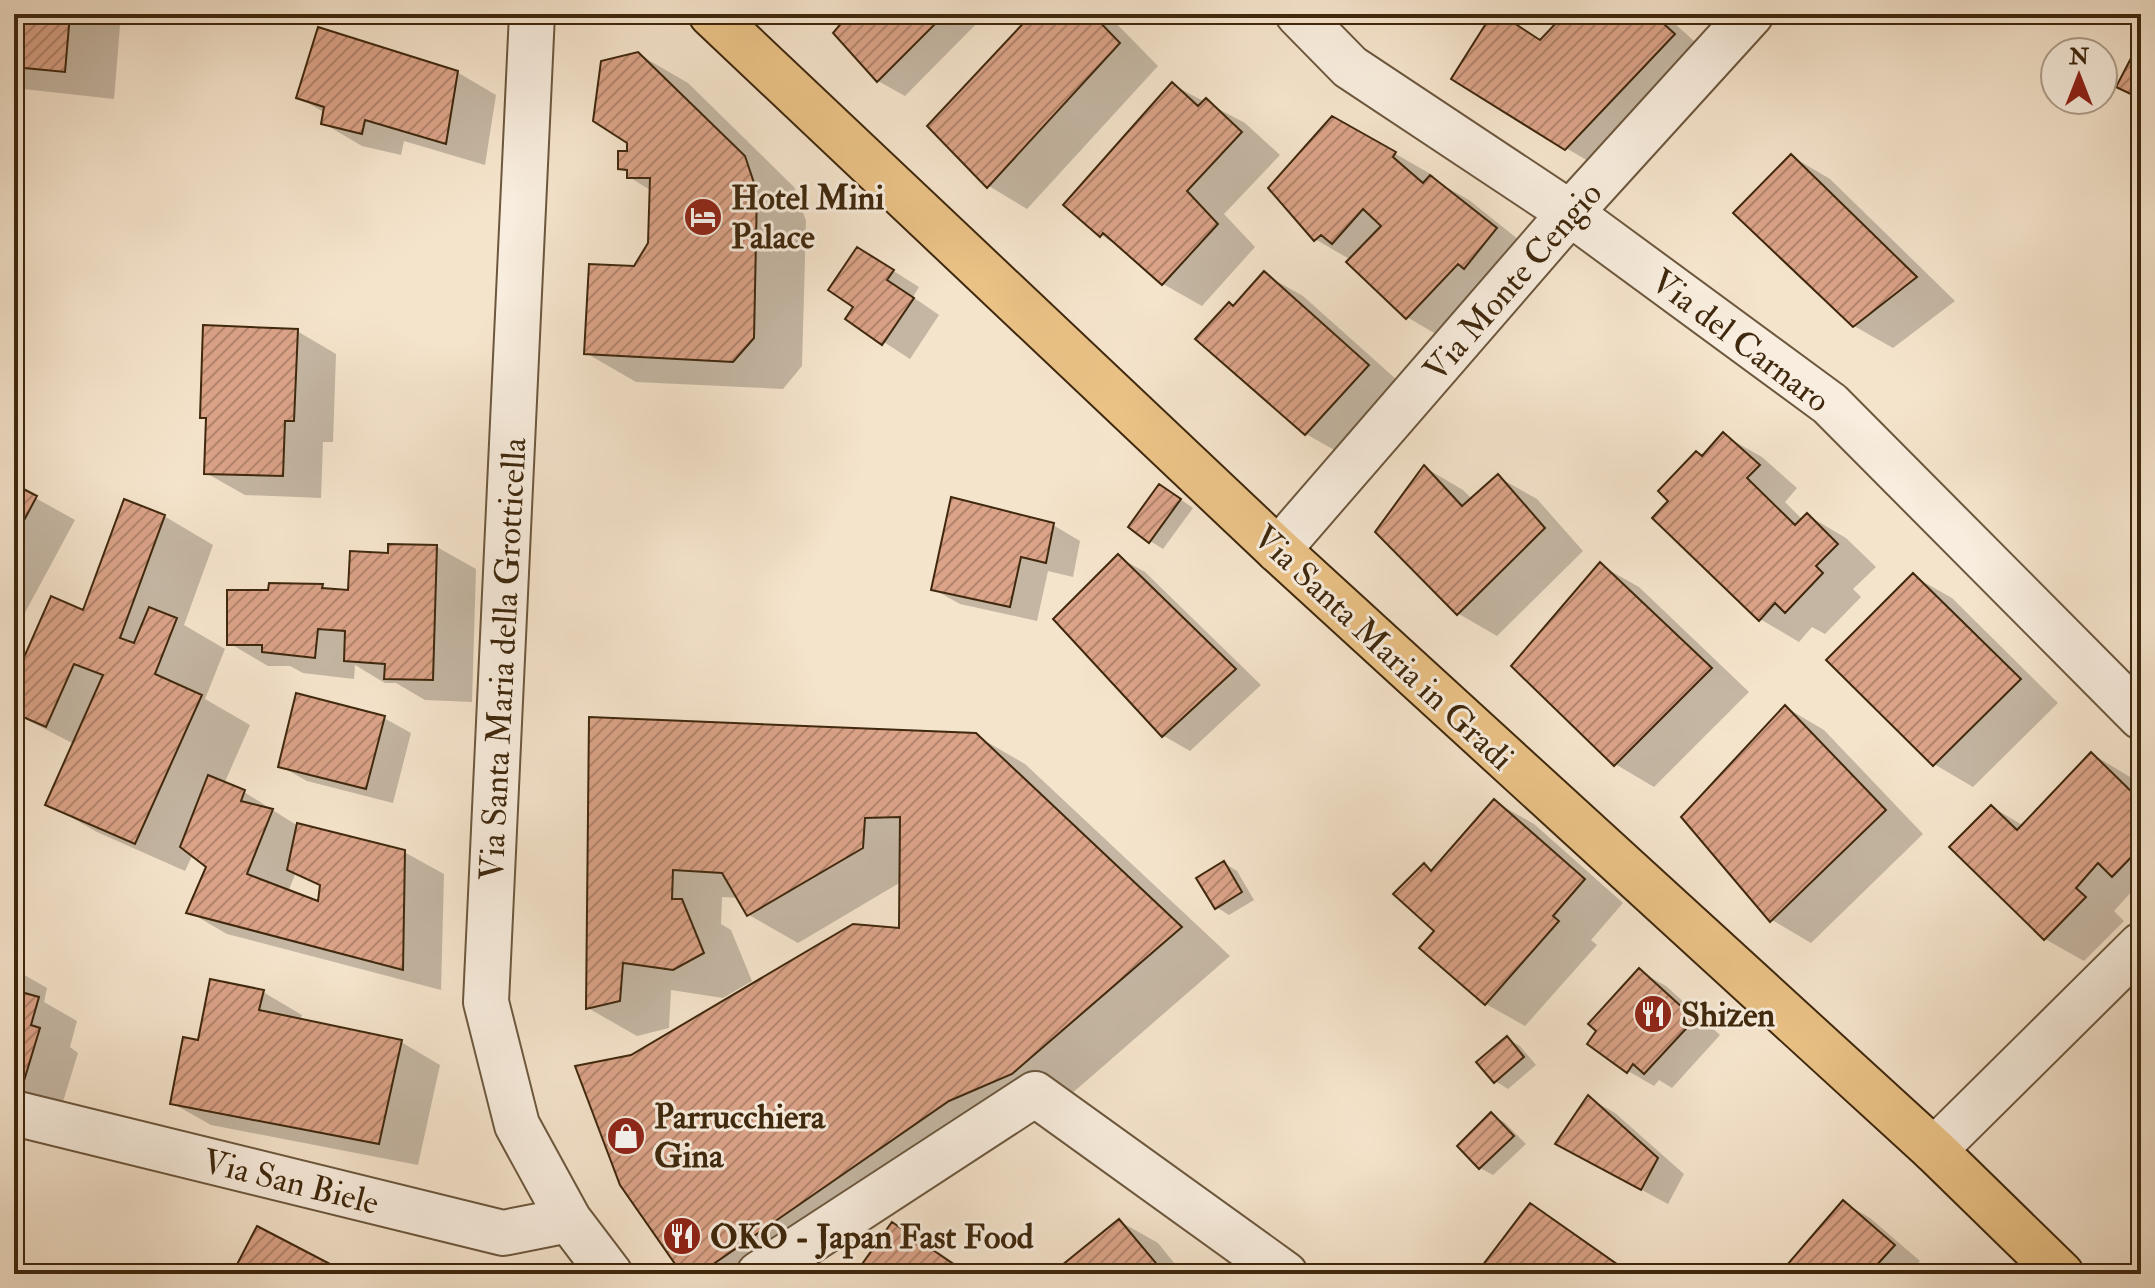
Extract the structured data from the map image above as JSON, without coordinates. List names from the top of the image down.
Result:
{
  "streets": {
    "main road": ["Via Santa Maria in Gradi"],
    "street": [
      "Via Monte Cengio",
      "Via del Carnaro",
      "Via Santa Maria della Grotticella",
      "Via San Biele"
    ]
  },
  "crossings": [
    ["Via Monte Cengio", "Via del Carnaro"],
    ["Via Monte Cengio", "Via Santa Maria in Gradi"],
    ["Via Santa Maria della Grotticella", "Via San Biele"]
  ],
  "places": {
    "hotel": ["Hotel Mini Palace"],
    "restaurant": ["Shizen", "OKO - Japan Fast Food"],
    "shop": ["Parrucchiera Gina"]
  },
  "north": "top"
}
